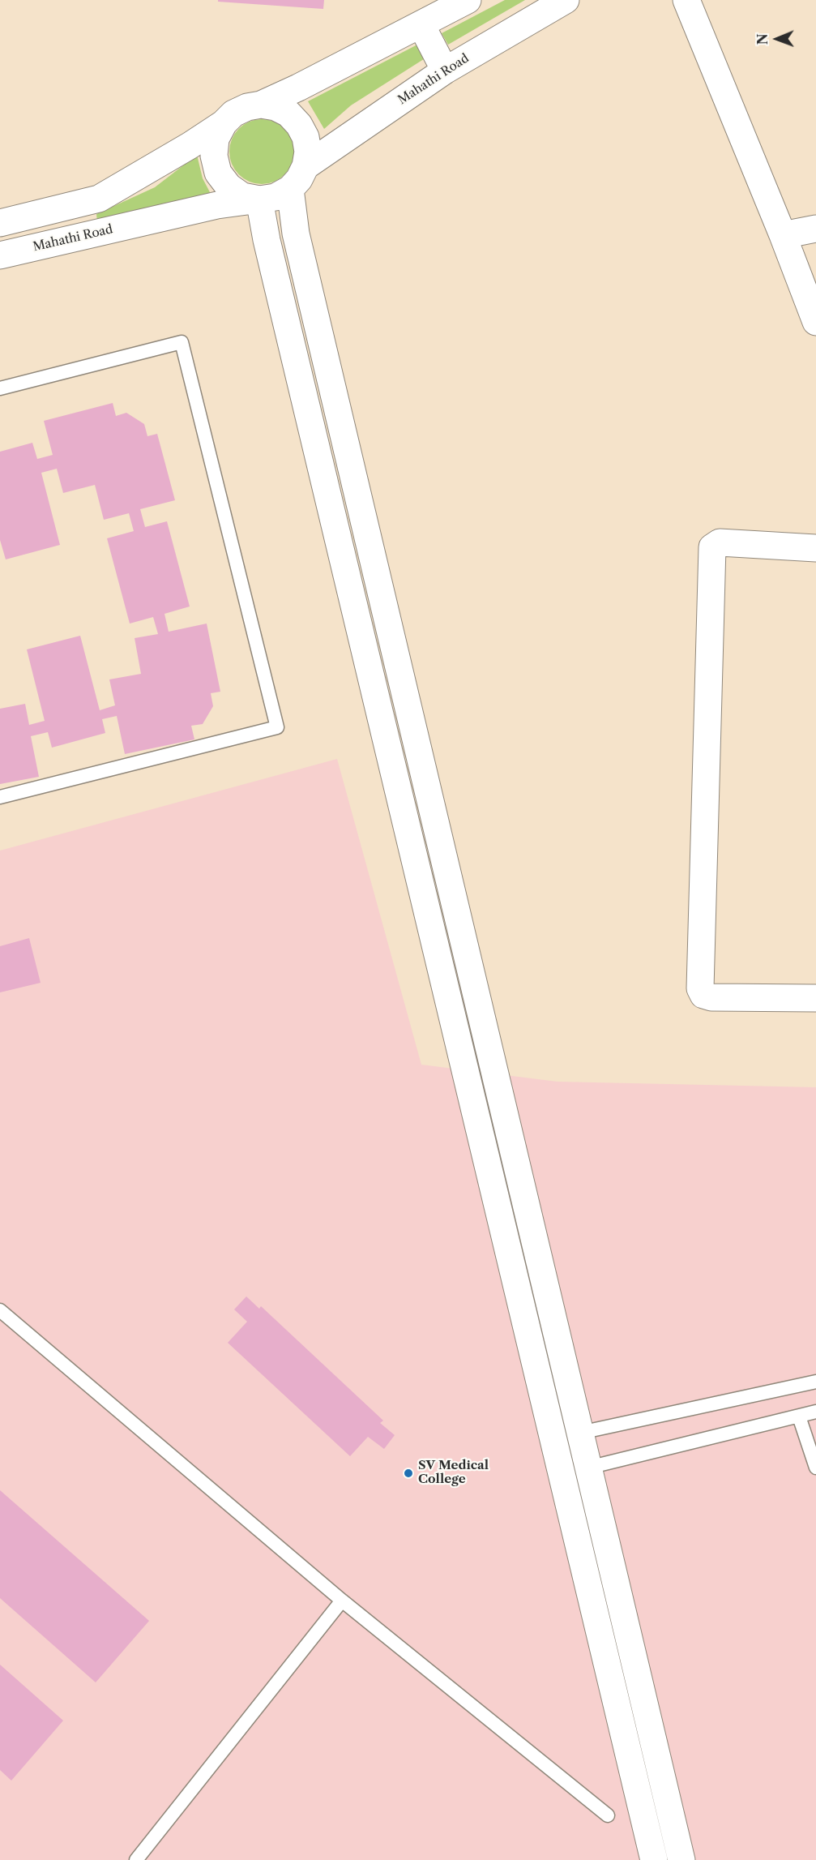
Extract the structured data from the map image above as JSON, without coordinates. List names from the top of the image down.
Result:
{
  "streets": {
    "street": ["Mahathi Road"]
  },
  "places": ["SV Medical College"],
  "north": "left"
}
